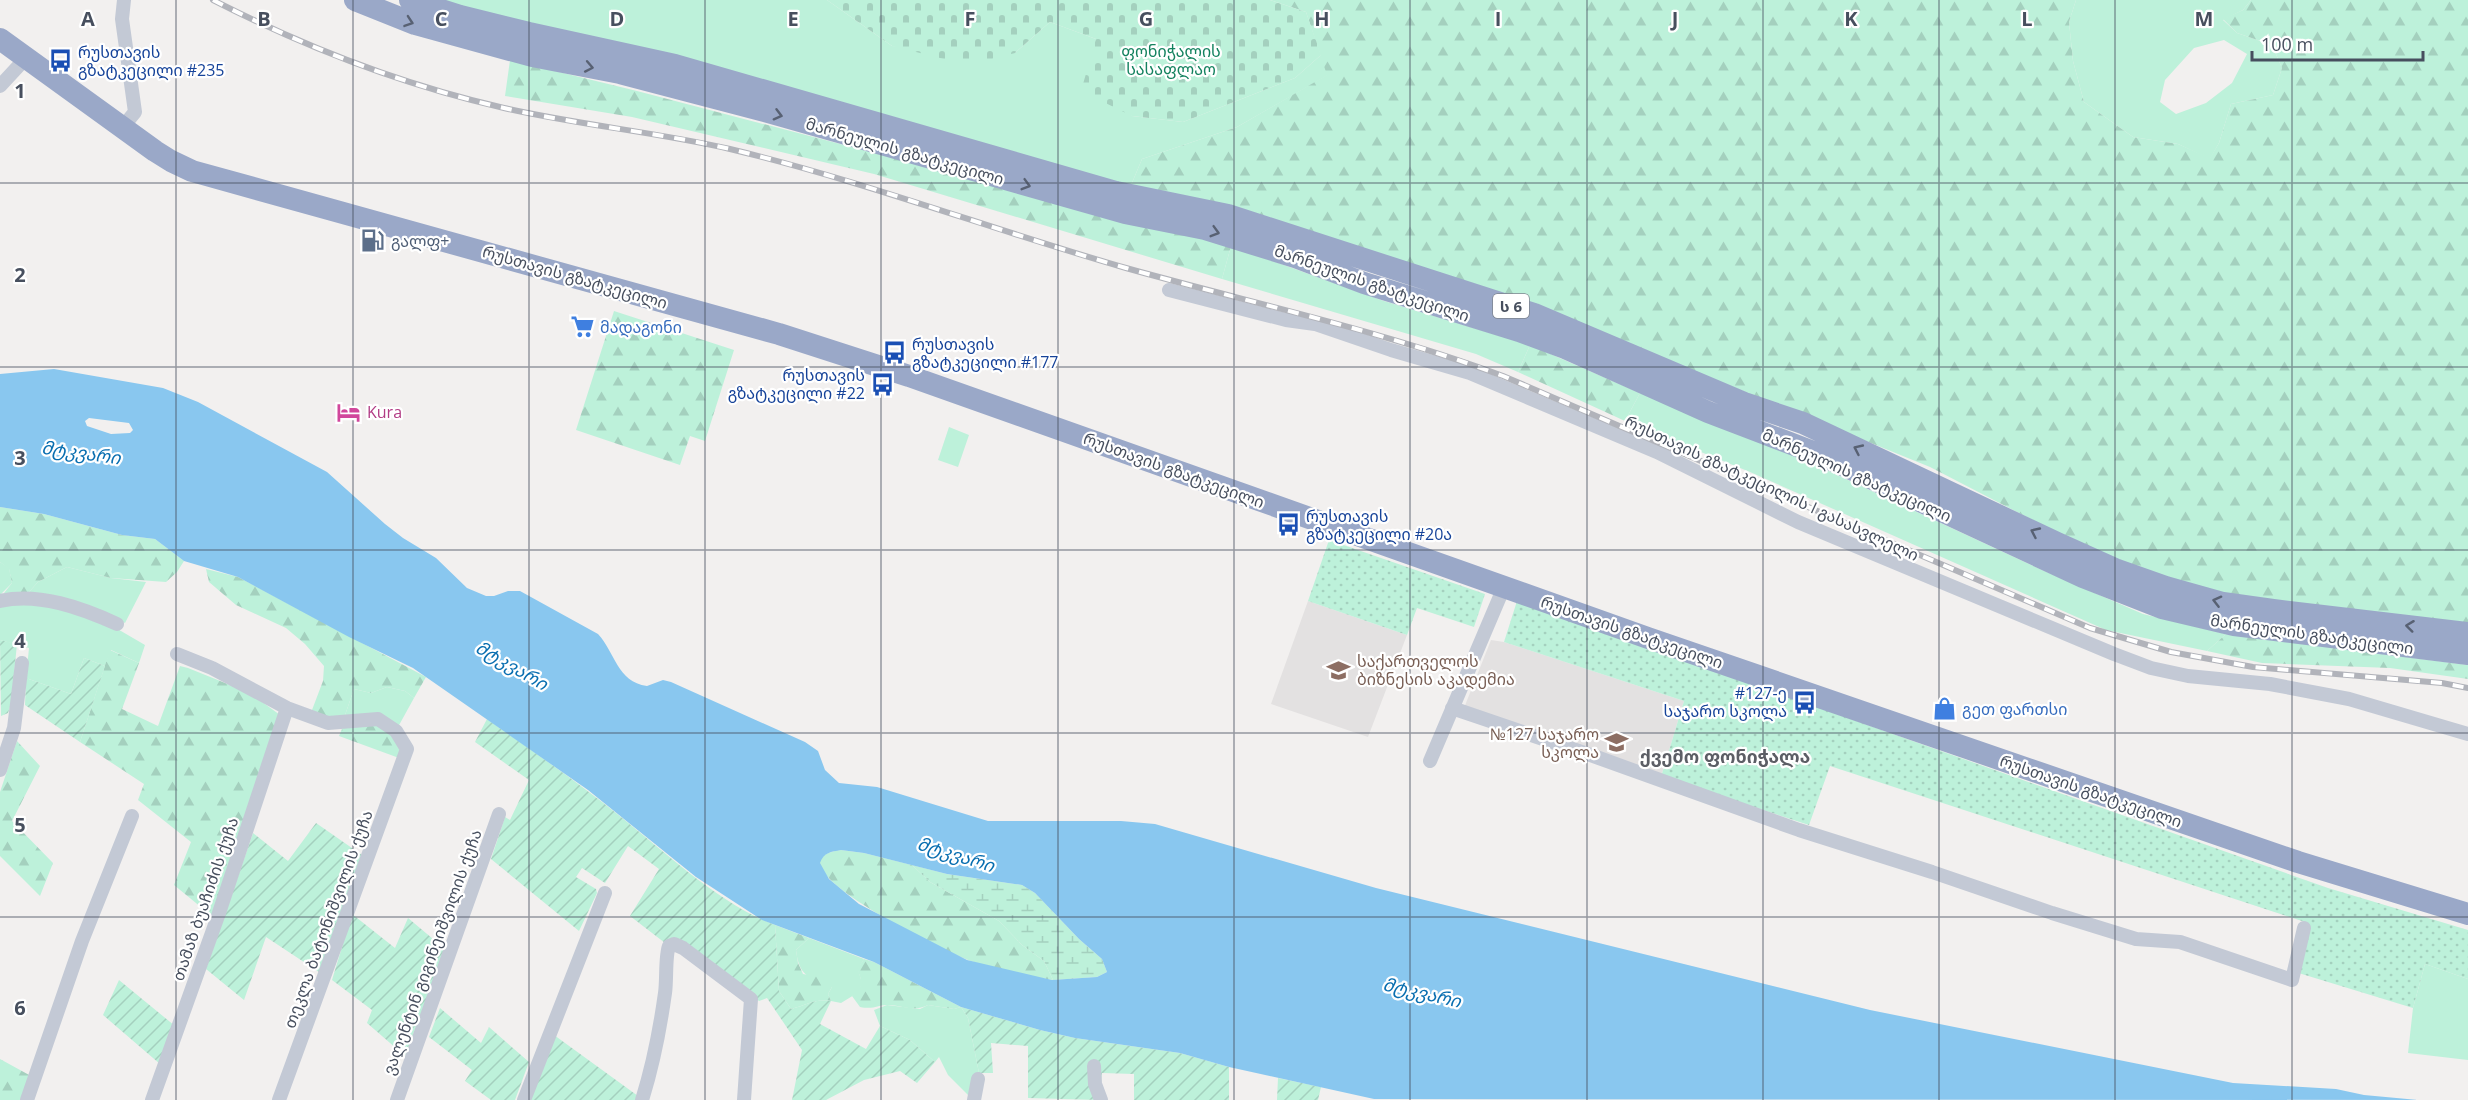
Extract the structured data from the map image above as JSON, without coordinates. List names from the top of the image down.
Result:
{
  "streets": {
    "highway": ["მარნეულის გზატკეცილი", "რუსთავის გზატკეცილი", "ს 6"],
    "street": [
      "რუსთავის გზატკეცილის I გასასვლელი",
      "თამაზ ბუაჩიძის ქუჩა",
      "თეკლა ბატონიშვილის ქუჩა",
      "ვალენტინ გიგინეიშვილის ქუჩა"
    ]
  },
  "crossings": [
    ["თამაზ ბუაჩიძის ქუჩა", "თეკლა ბატონიშვილის ქუჩა"]
  ],
  "districts": ["ქვემო ფონიჭალა"],
  "water": ["მტკვარი"],
  "parks": ["ფონიჭალის სასაფლაო"],
  "places": {
    "bus stop": [
      "რუსთავის გზატკეცილი #235",
      "რუსთავის გზატკეცილი #177",
      "რუსთავის გზატკეცილი #22",
      "რუსთავის გზატკეცილი #20ა",
      "#127-ე საჯარო სკოლა"
    ],
    "fuel station": ["გალფ+"],
    "supermarket": ["მადაგონი"],
    "hotel": ["Kura"],
    "school or university": ["საქართველოს ბიზნესის აკადემია", "№127 საჯარო სკოლა"],
    "shop": ["გეთ ფართსი"]
  },
  "scale_bar": "100 m",
  "grid": {
    "columns": [
      "A",
      "B",
      "C",
      "D",
      "E",
      "F",
      "G",
      "H",
      "I",
      "J",
      "K",
      "L",
      "M"
    ],
    "rows": [
      "1",
      "2",
      "3",
      "4",
      "5",
      "6"
    ]
  }
}
